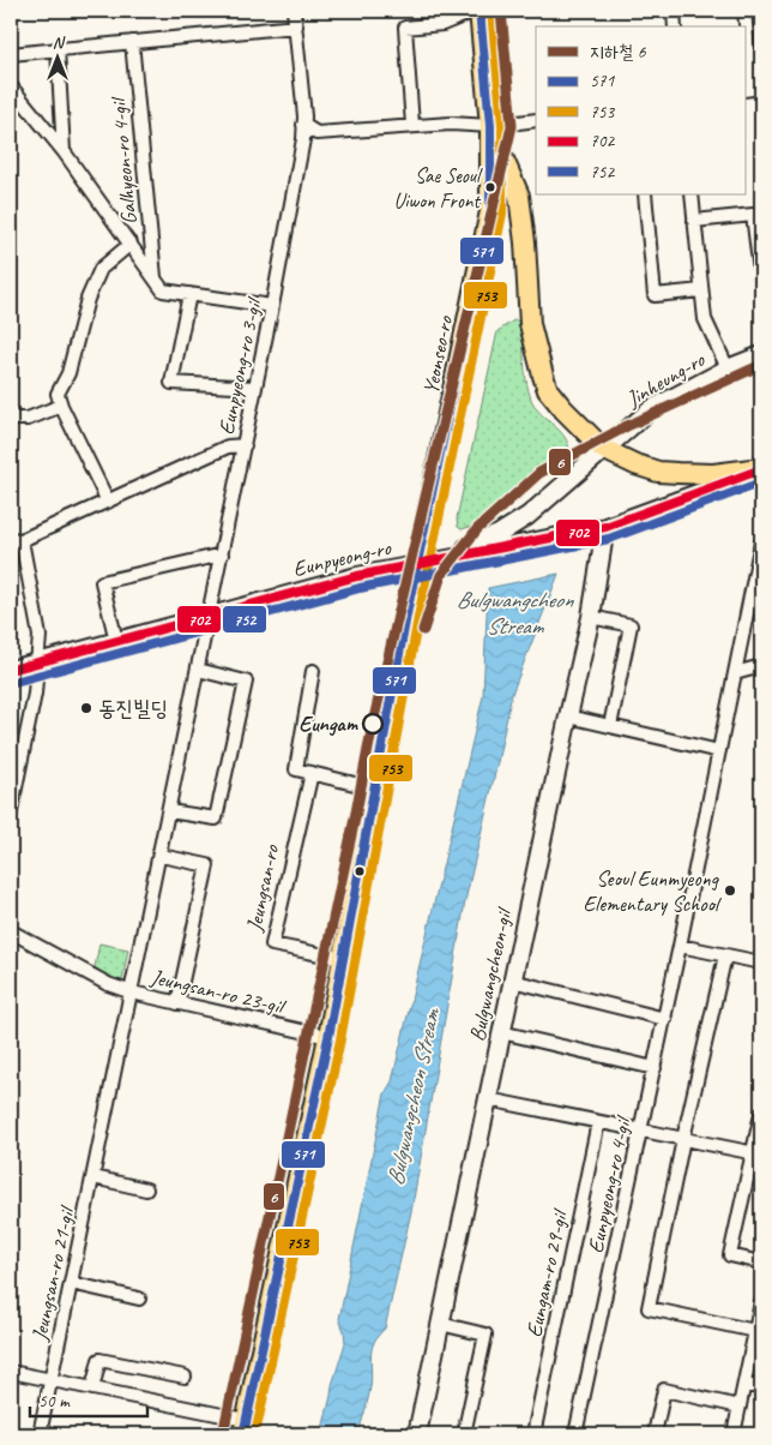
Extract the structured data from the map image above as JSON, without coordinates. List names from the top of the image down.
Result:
{
  "streets": {
    "main road": [
      "Yeonseo-ro",
      "Jinheung-ro",
      "Eunpyeong-ro",
      "Bulgwangcheon-gil"
    ],
    "street": [
      "Galhyeon-ro 4-gil",
      "Eunpyeong-ro 3-gil",
      "Jeungsan-ro",
      "Jeungsan-ro 23-gil",
      "Eunpyeong-ro 4-gil",
      "Jeungsan-ro 21-gil",
      "Eungam-ro 29-gil"
    ]
  },
  "crossings": [
    ["Galhyeon-ro 4-gil", "Eunpyeong-ro 3-gil"],
    ["Yeonseo-ro", "Jinheung-ro"],
    ["Yeonseo-ro", "Eunpyeong-ro"],
    ["Eunpyeong-ro 3-gil", "Eunpyeong-ro"],
    ["Jinheung-ro", "Eunpyeong-ro"],
    ["Eunpyeong-ro", "Bulgwangcheon-gil"],
    ["Jeungsan-ro 23-gil", "Jeungsan-ro 21-gil"]
  ],
  "water": ["Bulgwangcheon Stream"],
  "places": [
    "Sae Seoul Uiwon Front",
    "동진빌딩",
    "Eungam",
    "Seoul Eunmyeong Elementary School"
  ],
  "lines": [
    "metro line 6",
    "transit line 571",
    "transit line 753",
    "transit line 702",
    "transit line 752"
  ],
  "legend": [
    "지하철 6",
    "571",
    "753",
    "702",
    "752"
  ],
  "scale_bar": "50 m",
  "north": "top"
}
